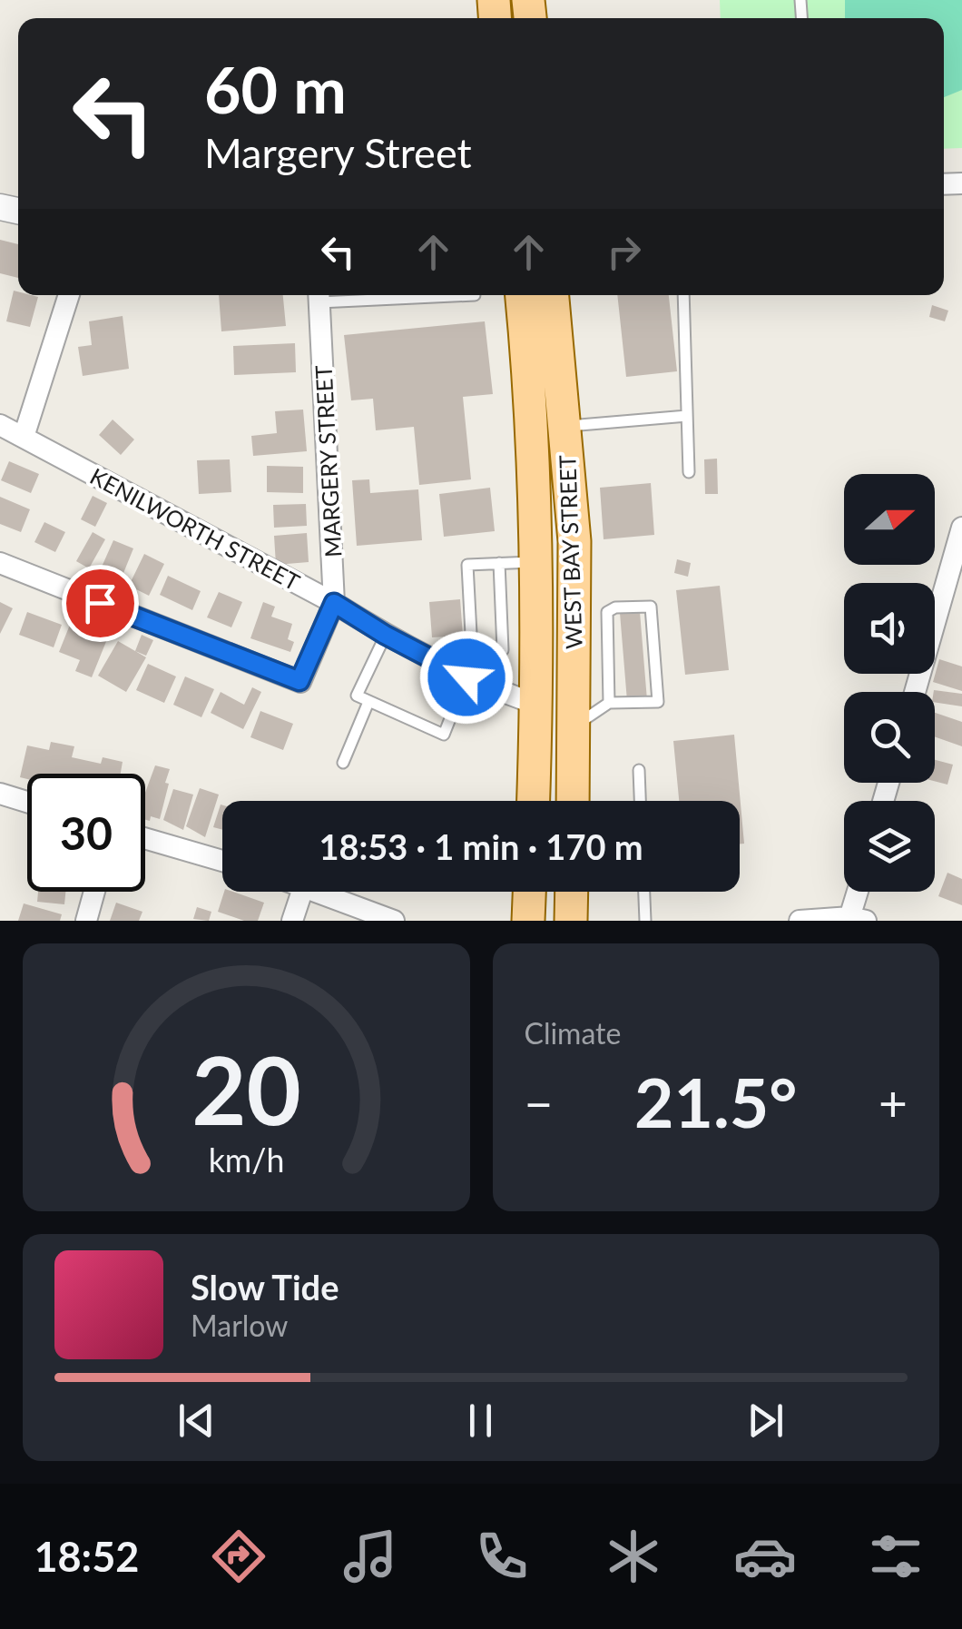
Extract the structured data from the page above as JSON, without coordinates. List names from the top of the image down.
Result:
{
  "streets": {
    "main road": ["WEST BAY STREET"],
    "street": ["MARGERY STREET", "KENILWORTH STREET"]
  },
  "crossings": [
    ["MARGERY STREET", "KENILWORTH STREET"],
    ["KENILWORTH STREET", "WEST BAY STREET"]
  ],
  "north": "right",
  "page": {
    "turn": ["60 m", "Margery Street"],
    "limit": "30",
    "trip": "18:53 · 1 min · 170 m",
    "tile": "Climate",
    "heat": ["−", "21.5°", "+"],
    "song": ["Slow Tide", "Marlow"],
    "tabs": "18:52",
    "gauge": ["20", "km/h"]
  }
}
